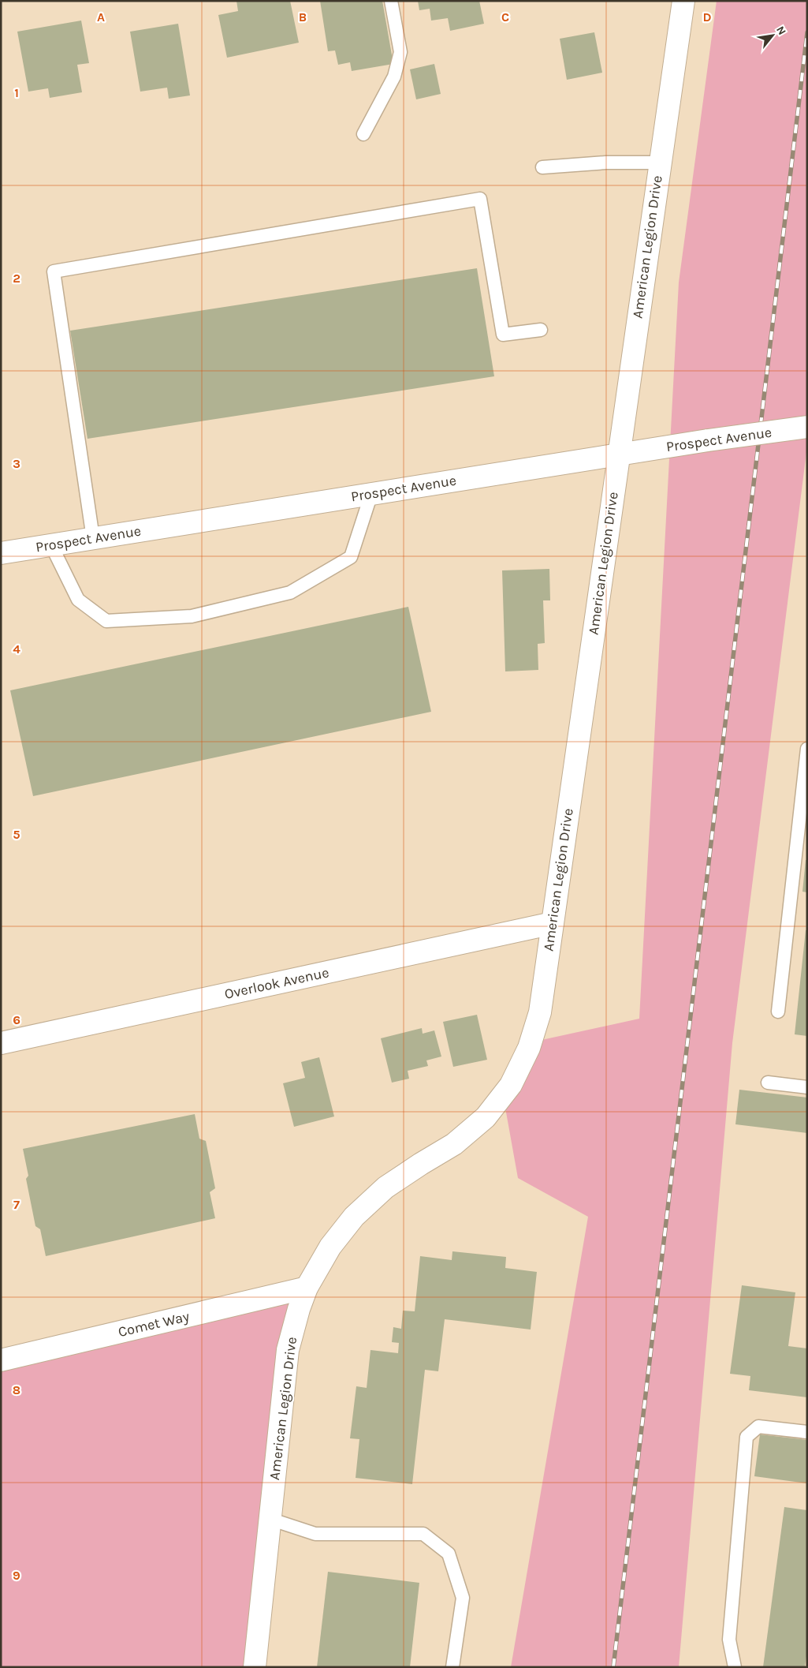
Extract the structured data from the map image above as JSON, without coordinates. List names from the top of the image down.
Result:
{
  "streets": {
    "street": [
      "American Legion Drive",
      "Prospect Avenue",
      "Overlook Avenue",
      "Comet Way"
    ]
  },
  "crossings": [
    ["American Legion Drive", "Prospect Avenue"],
    ["American Legion Drive", "Overlook Avenue"],
    ["American Legion Drive", "Comet Way"]
  ],
  "north": "top right",
  "grid": {
    "columns": [
      "A",
      "B",
      "C",
      "D"
    ],
    "rows": [
      "1",
      "2",
      "3",
      "4",
      "5",
      "6",
      "7",
      "8",
      "9"
    ]
  }
}
